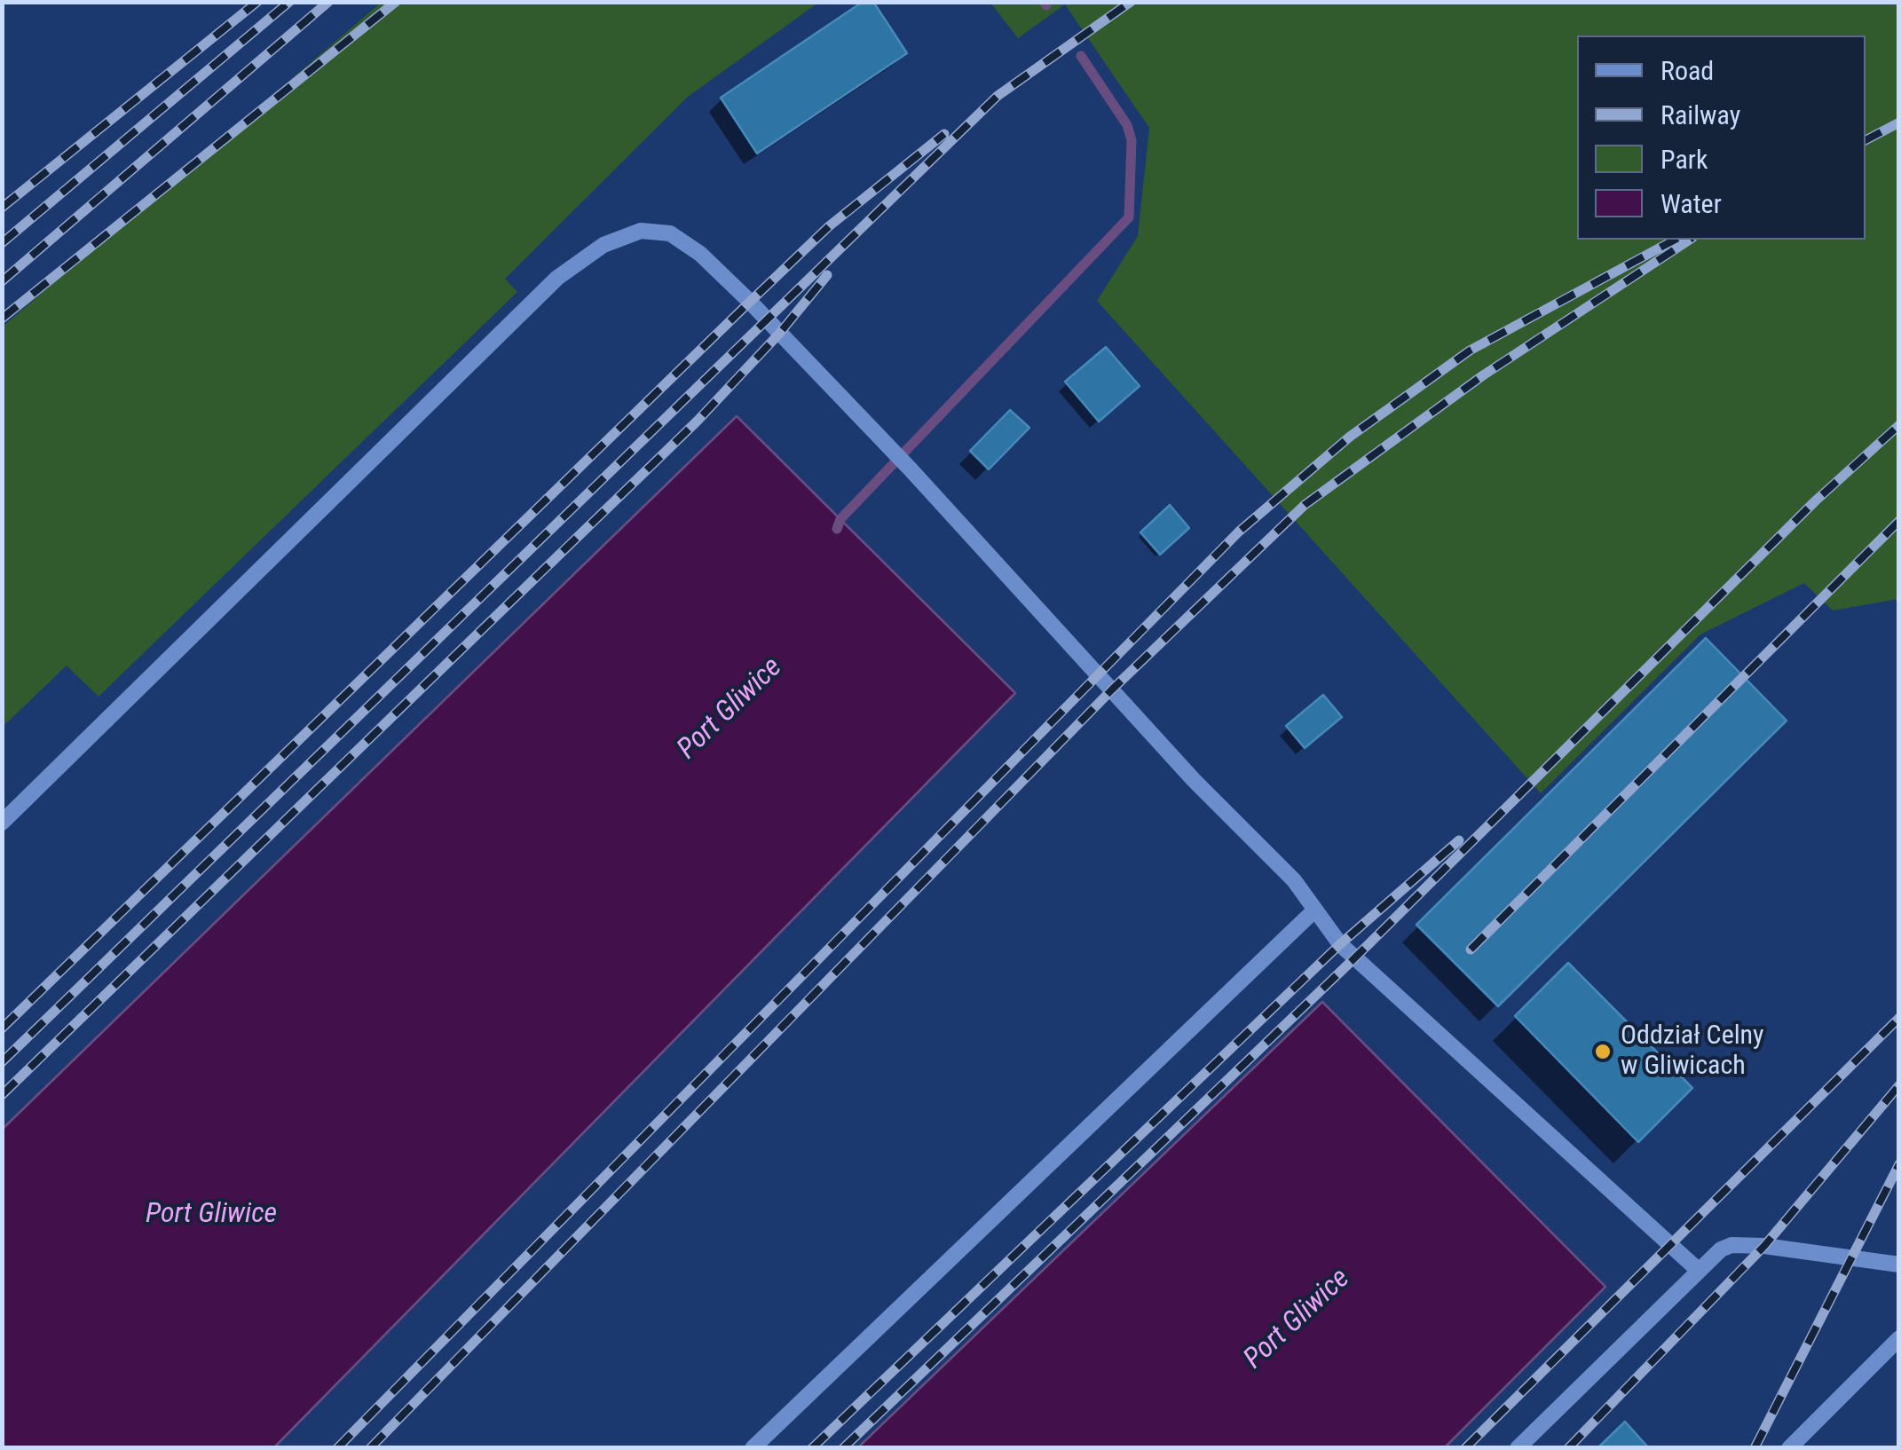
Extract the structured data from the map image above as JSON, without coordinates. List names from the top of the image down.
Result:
{
  "water": ["Port Gliwice"],
  "places": ["Oddział Celny w Gliwicach"],
  "legend": [
    "Road",
    "Railway",
    "Park",
    "Water"
  ]
}
